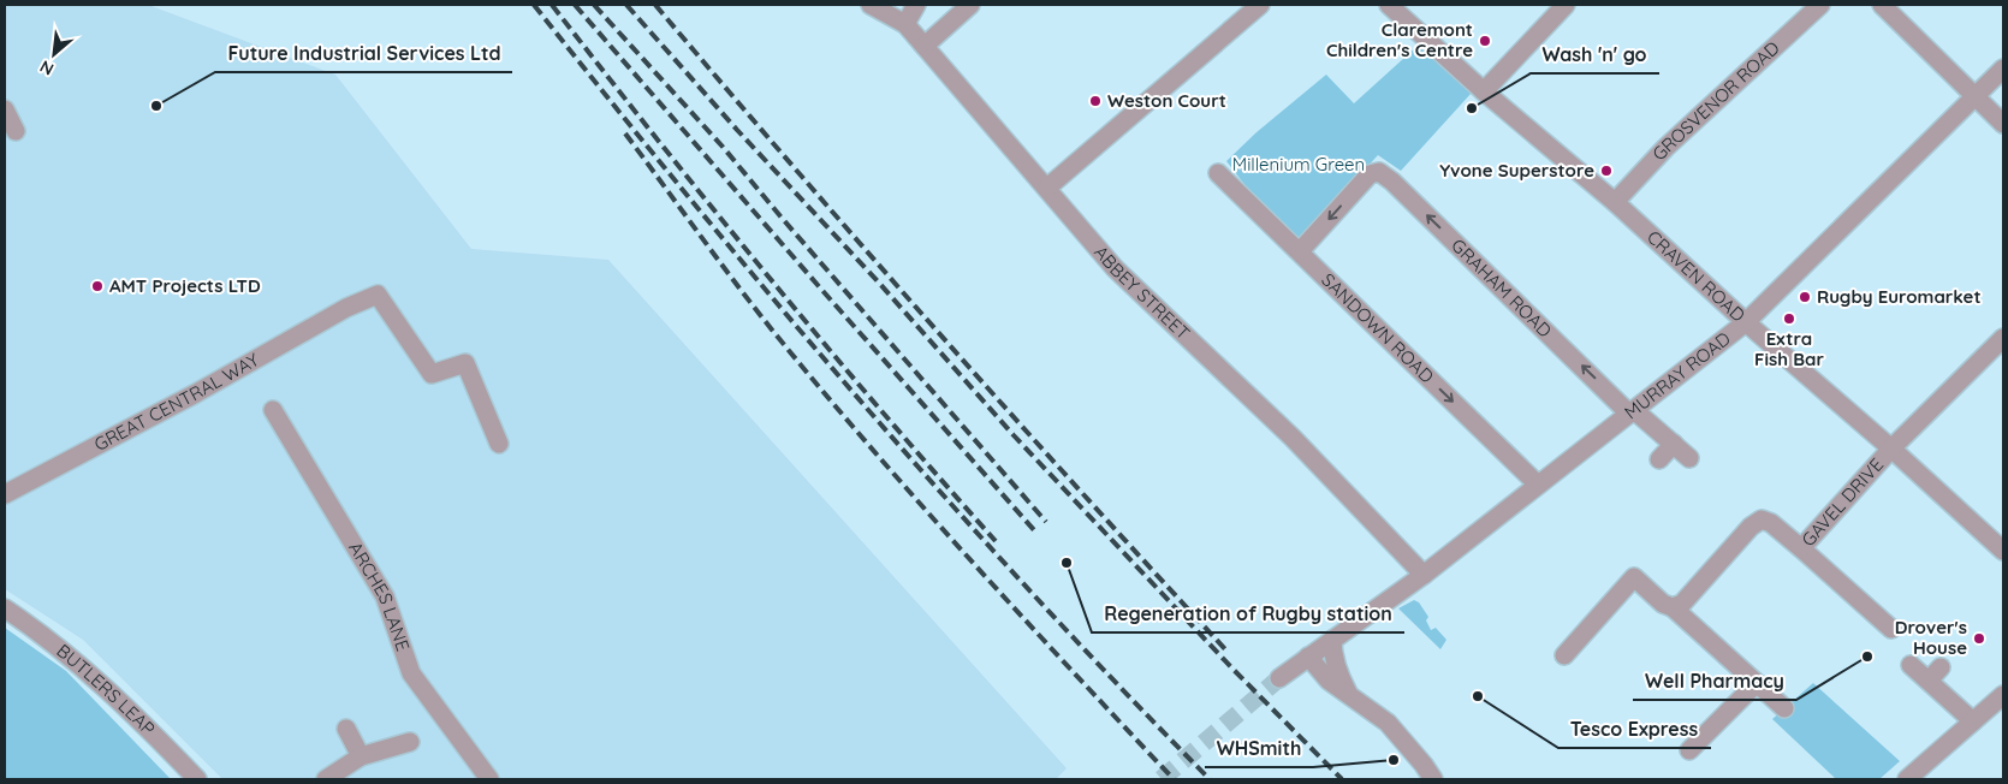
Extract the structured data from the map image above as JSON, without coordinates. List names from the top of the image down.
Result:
{
  "streets": {
    "street": [
      "GROSVENOR ROAD",
      "CRAVEN ROAD",
      "GRAHAM ROAD",
      "ABBEY STREET",
      "SANDOWN ROAD",
      "MURRAY ROAD",
      "GREAT CENTRAL WAY",
      "GAVEL DRIVE",
      "ARCHES LANE",
      "BUTLERS LEAP"
    ]
  },
  "crossings": [
    ["GROSVENOR ROAD", "CRAVEN ROAD"],
    ["CRAVEN ROAD", "MURRAY ROAD"],
    ["CRAVEN ROAD", "GAVEL DRIVE"],
    ["GRAHAM ROAD", "SANDOWN ROAD"],
    ["GRAHAM ROAD", "MURRAY ROAD"],
    ["ABBEY STREET", "MURRAY ROAD"],
    ["SANDOWN ROAD", "MURRAY ROAD"]
  ],
  "one_way": ["SANDOWN ROAD"],
  "parks": ["Millenium Green"],
  "places": [
    "Claremont Children's Centre",
    "Weston Court",
    "Future Industrial Services Ltd",
    "Wash 'n' go",
    "Yvone Superstore",
    "AMT Projects LTD",
    "Rugby Euromarket",
    "Extra Fish Bar",
    "Regeneration of Rugby station",
    "Drover's House",
    "Well Pharmacy",
    "Tesco Express",
    "WHSmith"
  ],
  "north": "bottom left"
}
